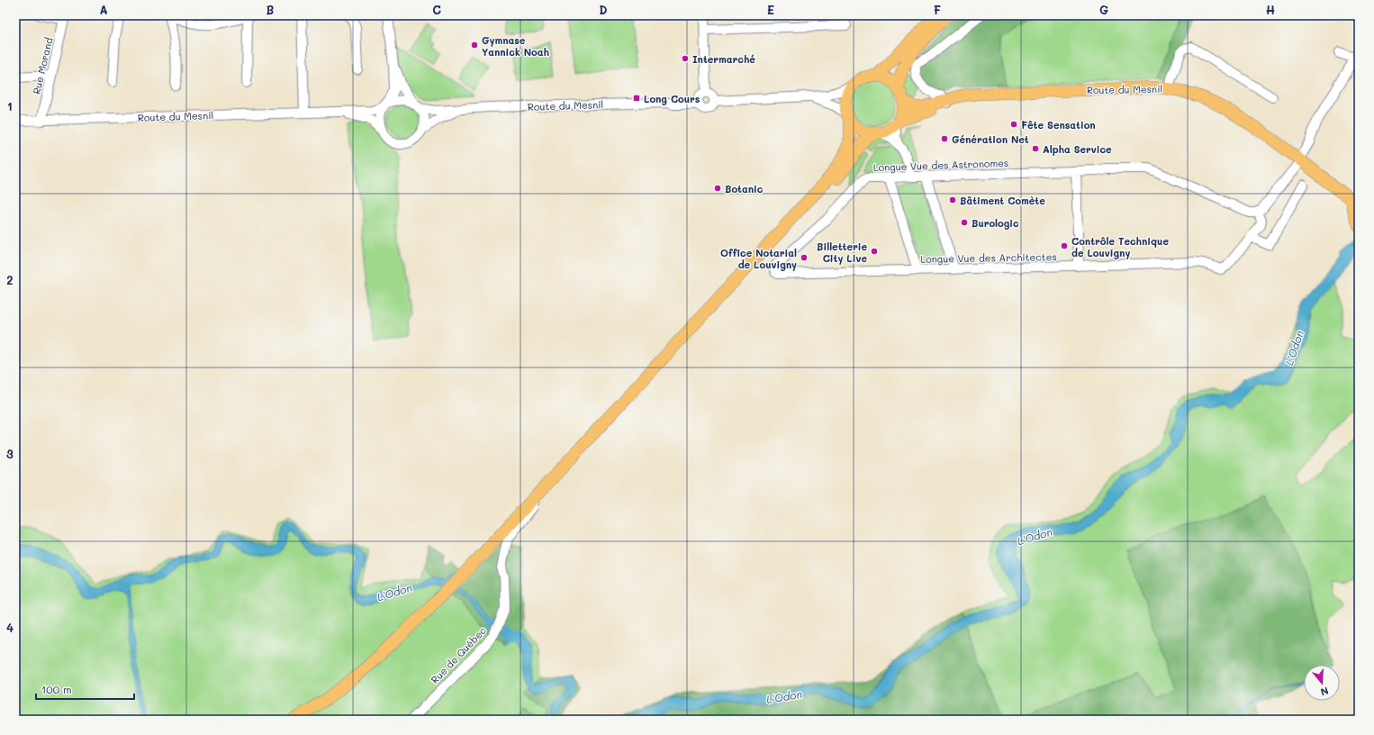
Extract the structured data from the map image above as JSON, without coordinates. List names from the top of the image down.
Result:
{
  "streets": {
    "main road": ["Route du Mesnil"],
    "street": [
      "Rue Morand",
      "Longue Vue des Astronomes",
      "Longue Vue des Architectes",
      "Rue de Québec"
    ]
  },
  "crossings": [
    ["Rue Morand", "Route du Mesnil"],
    ["Longue Vue des Astronomes", "Longue Vue des Architectes"]
  ],
  "water": ["L'Odon"],
  "places": {
    "other": [
      "Gymnase Yannick Noah",
      "Intermarché",
      "Fête Sensation",
      "Génération Net",
      "Alpha Service",
      "Botanic",
      "Bâtiment Comète",
      "Burologic",
      "Contrôle Technique de Louvigny",
      "Billetterie City Live",
      "Office Notarial de Louvigny"
    ],
    "transit": ["Long Cours"]
  },
  "scale_bar": "100 m",
  "north": "bottom",
  "grid": {
    "columns": [
      "A",
      "B",
      "C",
      "D",
      "E",
      "F",
      "G",
      "H"
    ],
    "rows": [
      "1",
      "2",
      "3",
      "4"
    ]
  }
}
